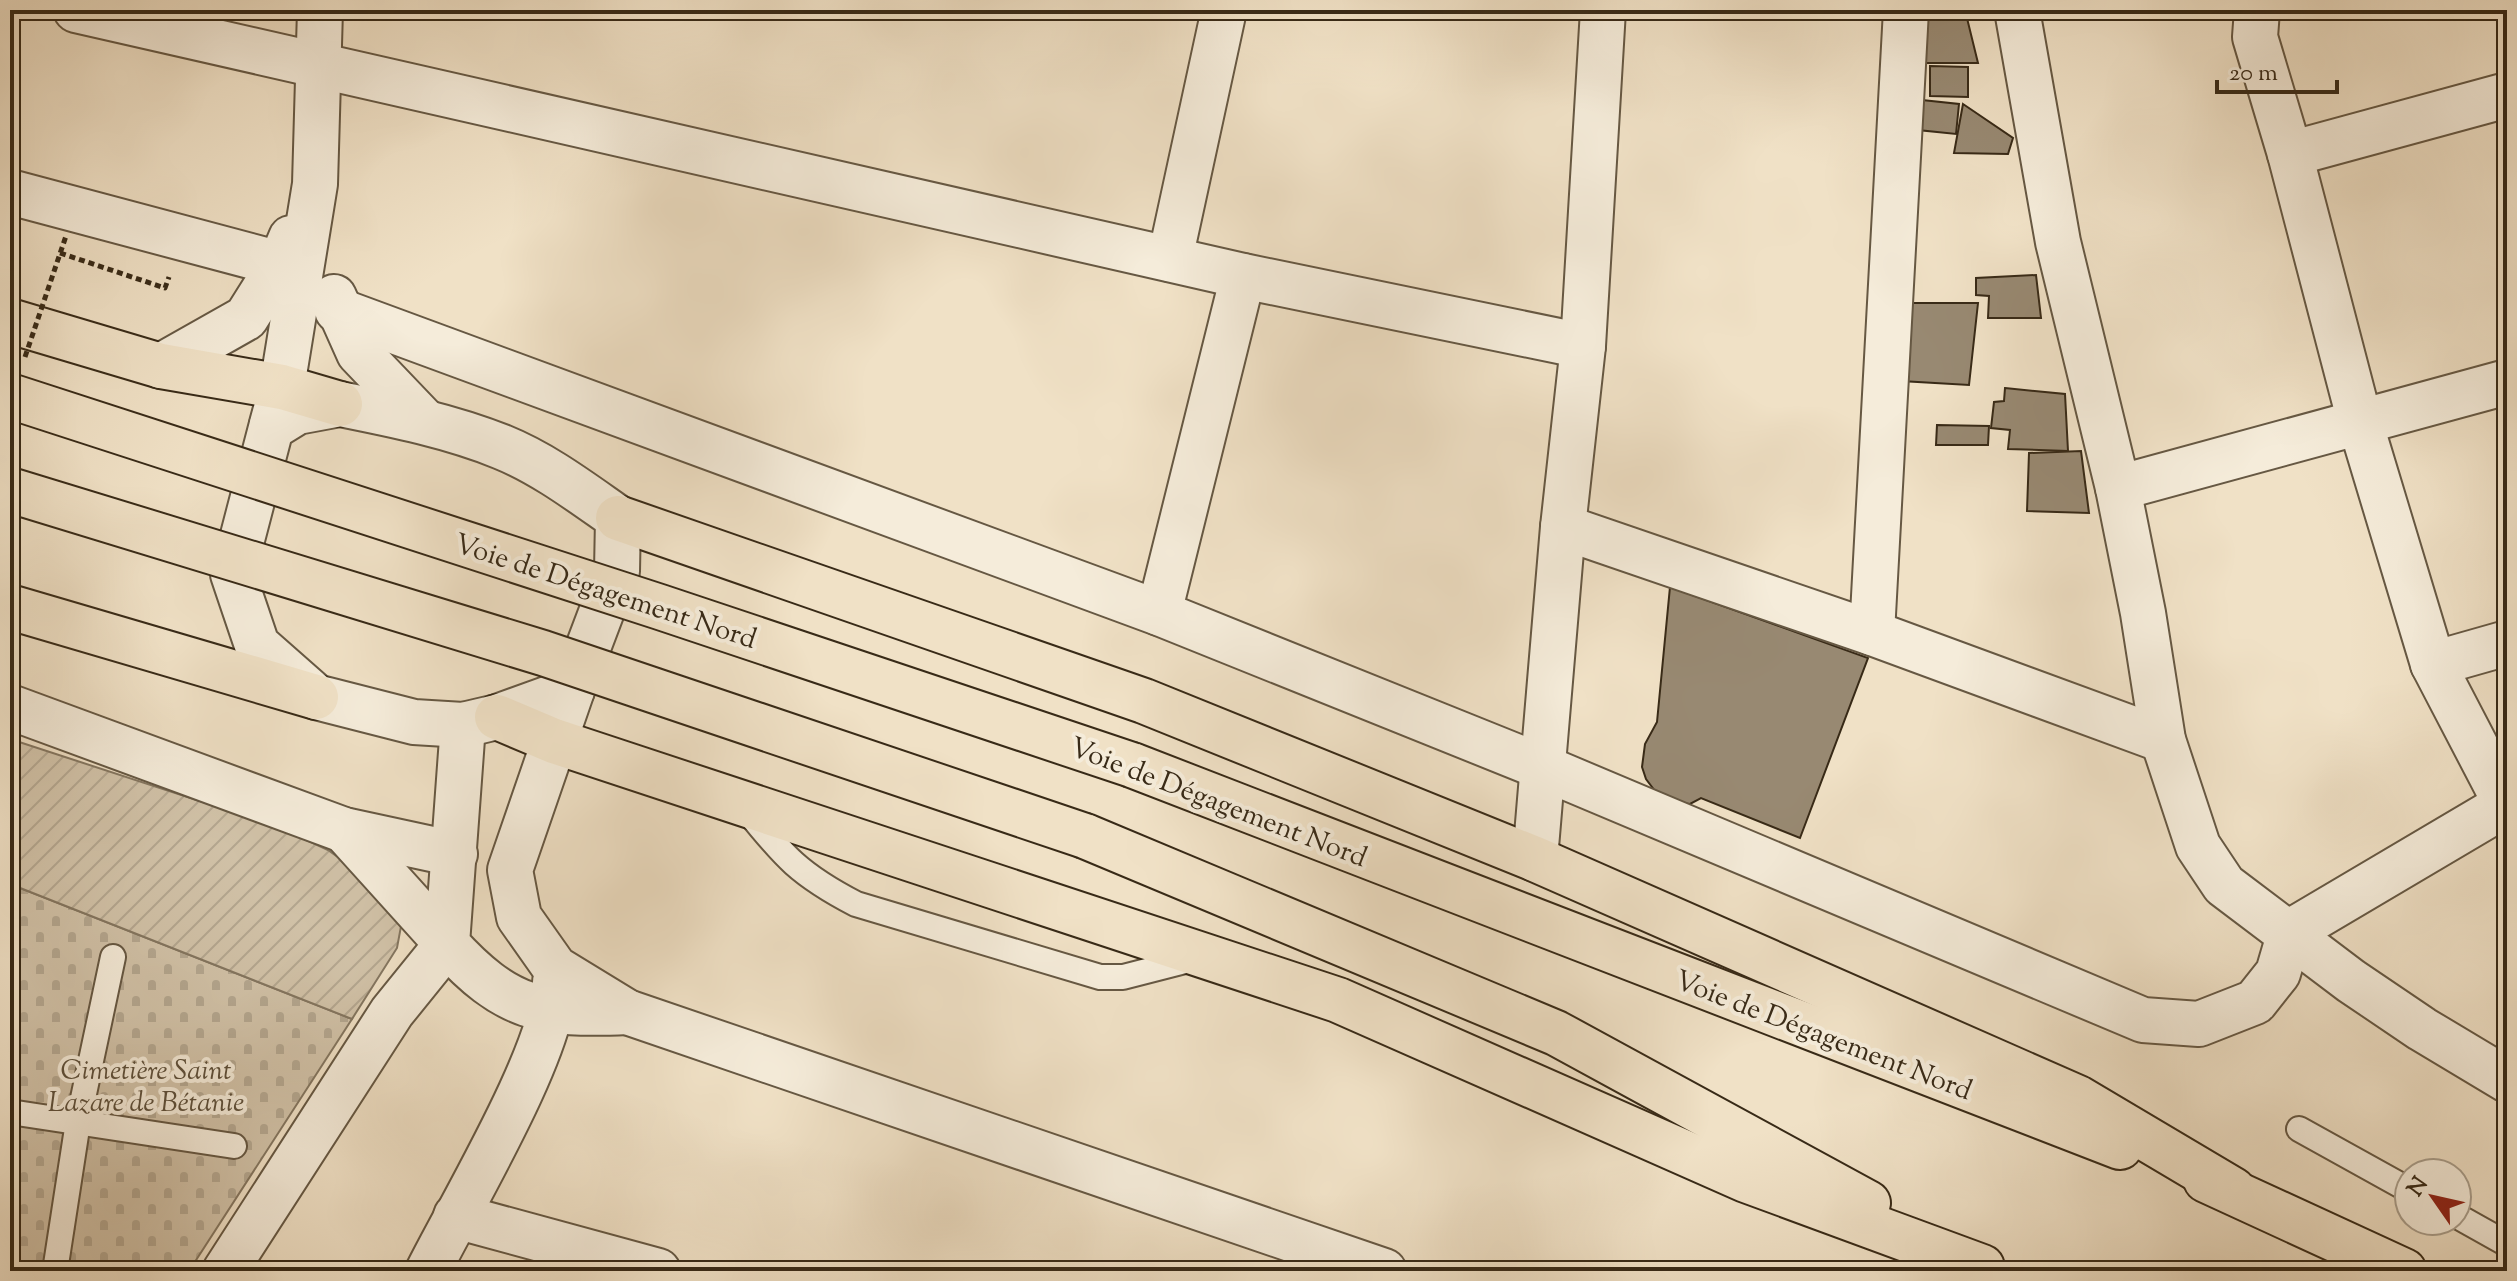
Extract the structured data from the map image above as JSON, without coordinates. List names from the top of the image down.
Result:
{
  "streets": {
    "highway": ["Voie de Dégagement Nord"]
  },
  "parks": ["Cimetière Saint Lazare de Bétanie"],
  "scale_bar": "20 m",
  "north": "top left"
}
